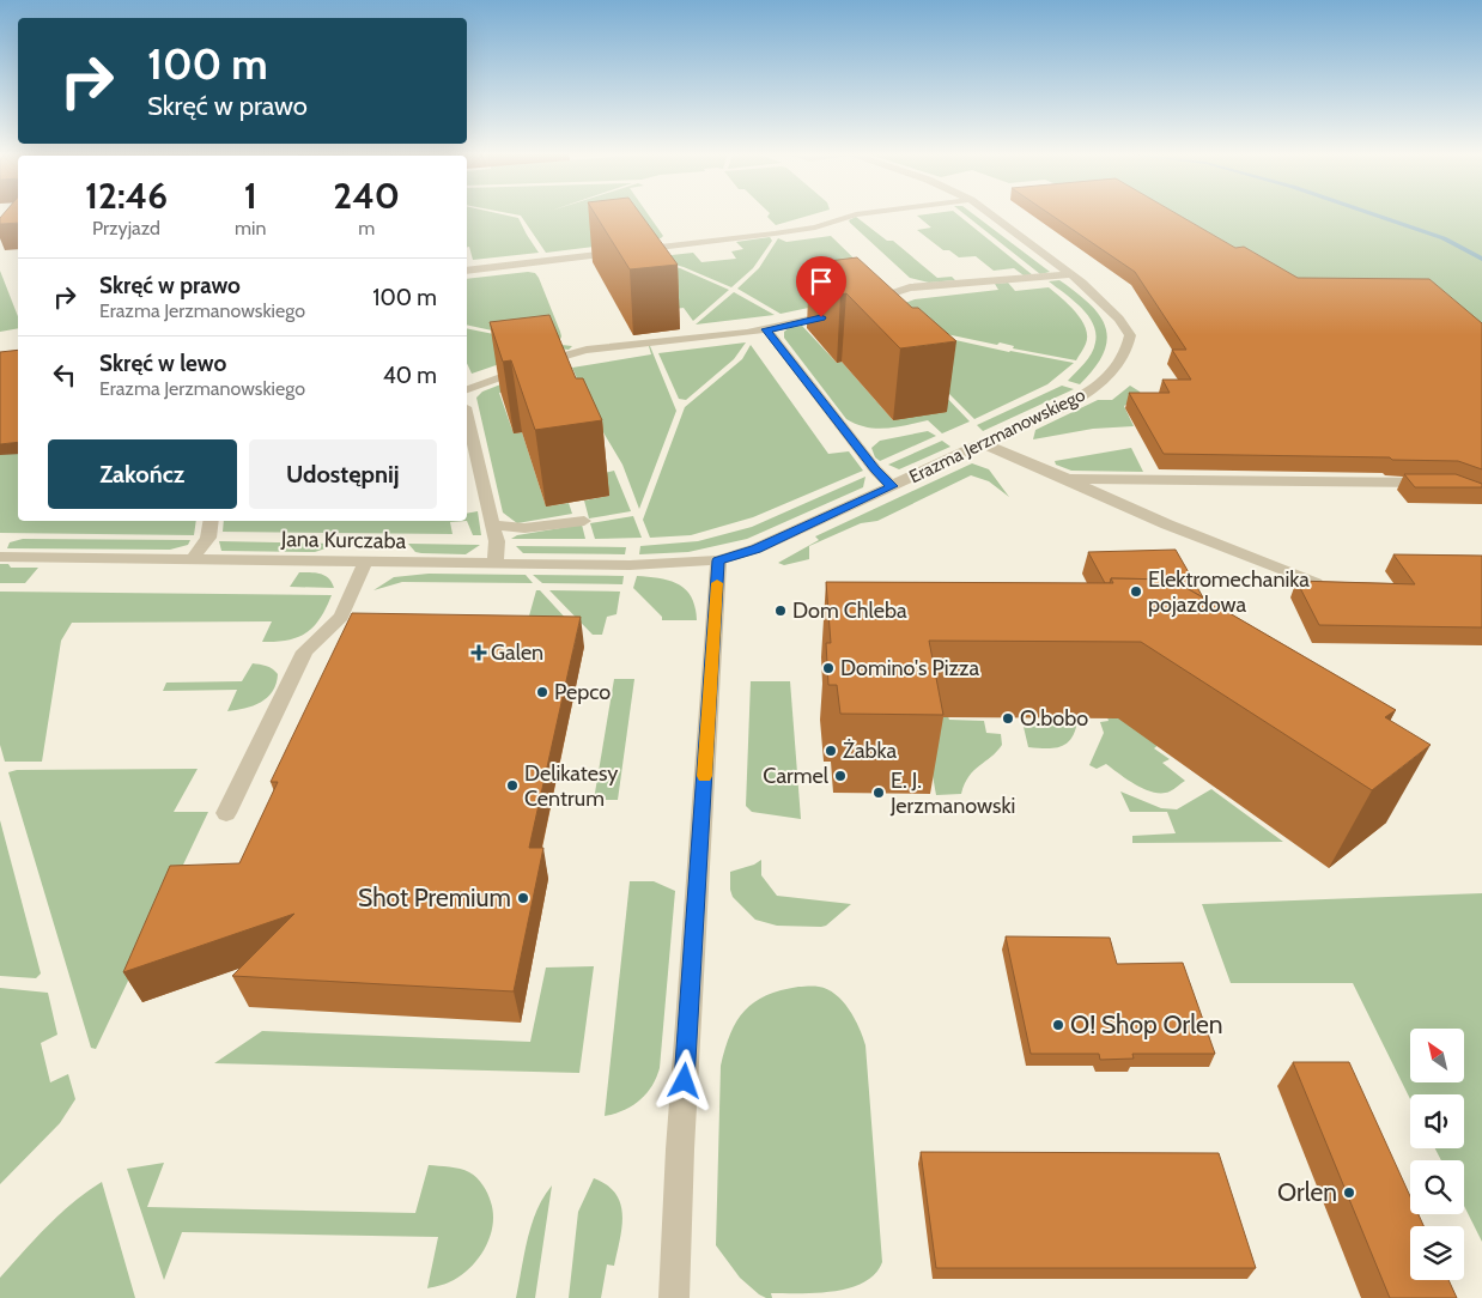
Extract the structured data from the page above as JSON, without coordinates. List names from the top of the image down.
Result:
{
  "streets": {
    "street": ["Erazma Jerzmanowskiego", "Jana Kurczaba"]
  },
  "crossings": [
    ["Erazma Jerzmanowskiego", "Jana Kurczaba"]
  ],
  "places": {
    "other": [
      "Elektromechanika pojazdowa",
      "Dom Chleba",
      "Domino's Pizza",
      "Pepco",
      "O.bobo",
      "Żabka",
      "Carmel",
      "Delikatesy Centrum",
      "E. J. Jerzmanowski",
      "Shot Premium",
      "O! Shop Orlen",
      "Orlen"
    ],
    "health": ["Galen"]
  },
  "north": "top left",
  "page": {
    "turn": ["100 m", "Skręć w prawo"],
    "eta": [
      "12:46",
      "Przyjazd",
      "1",
      "min",
      "240",
      "m"
    ],
    "list": [
      {
        "name": "Skręć w prawo",
        "note": "Erazma Jerzmanowskiego",
        "value": "100 m"
      },
      {
        "name": "Skręć w lewo",
        "note": "Erazma Jerzmanowskiego",
        "value": "40 m"
      }
    ],
    "buttons": ["Zakończ", "Udostępnij"]
  }
}
